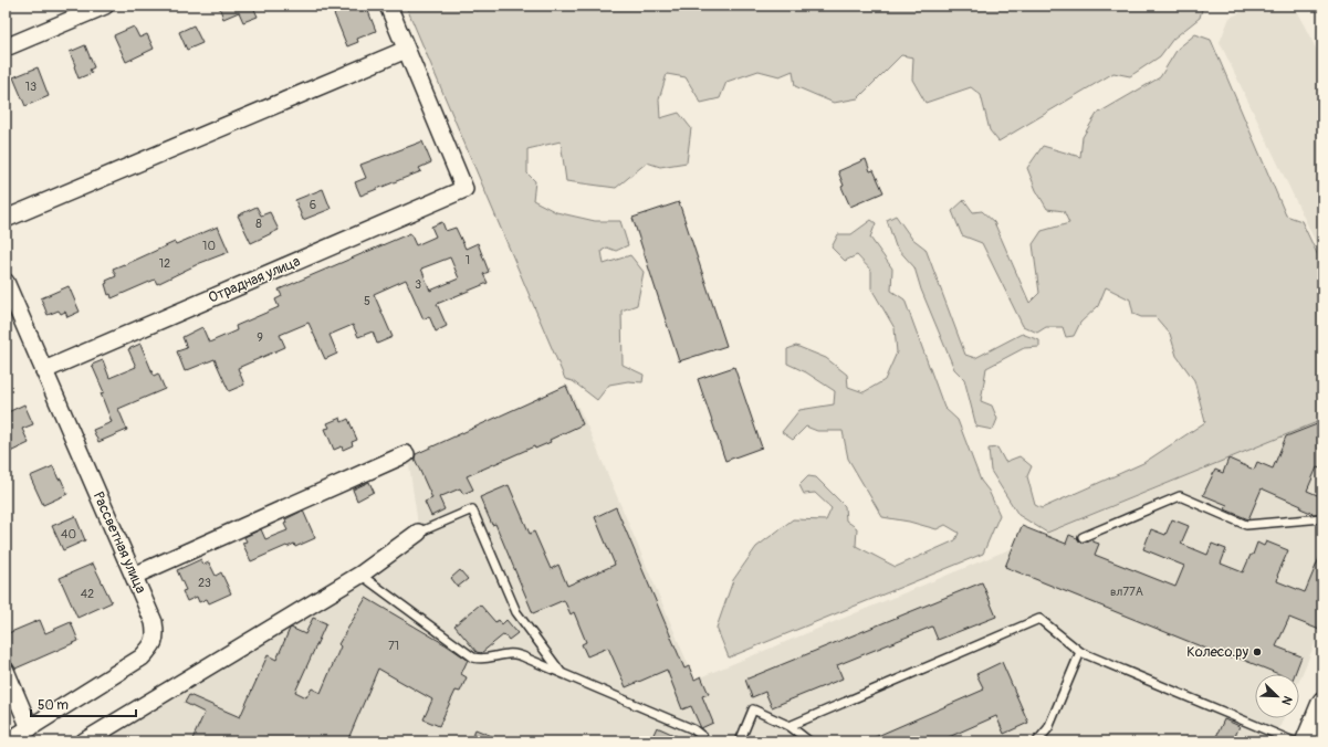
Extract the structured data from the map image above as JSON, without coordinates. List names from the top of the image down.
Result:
{
  "streets": {
    "street": ["Отрадная улица", "Рассветная улица"]
  },
  "crossings": [
    ["Отрадная улица", "Рассветная улица"]
  ],
  "places": ["Колесо.ру"],
  "house_numbers": [
    "13",
    "6",
    "8",
    "10",
    "1",
    "12",
    "3",
    "5",
    "9",
    "40",
    "23",
    "вл77А",
    "42",
    "71"
  ],
  "scale_bar": "50 m",
  "north": "bottom right"
}
